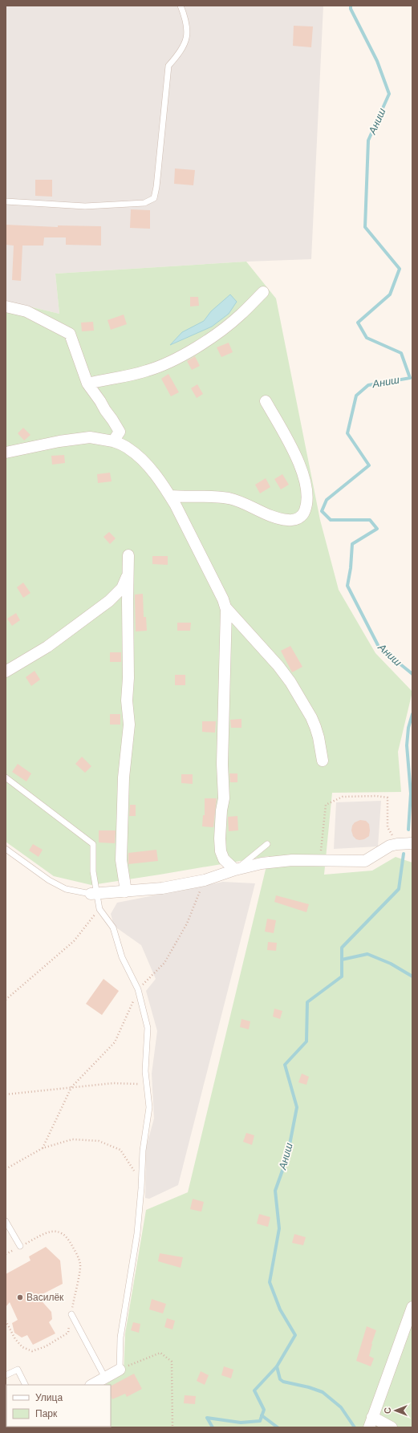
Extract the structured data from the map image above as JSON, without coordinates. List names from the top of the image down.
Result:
{
  "water": ["Аниш"],
  "places": ["Василёк"],
  "legend": ["Улица", "Парк"],
  "north": "left"
}
